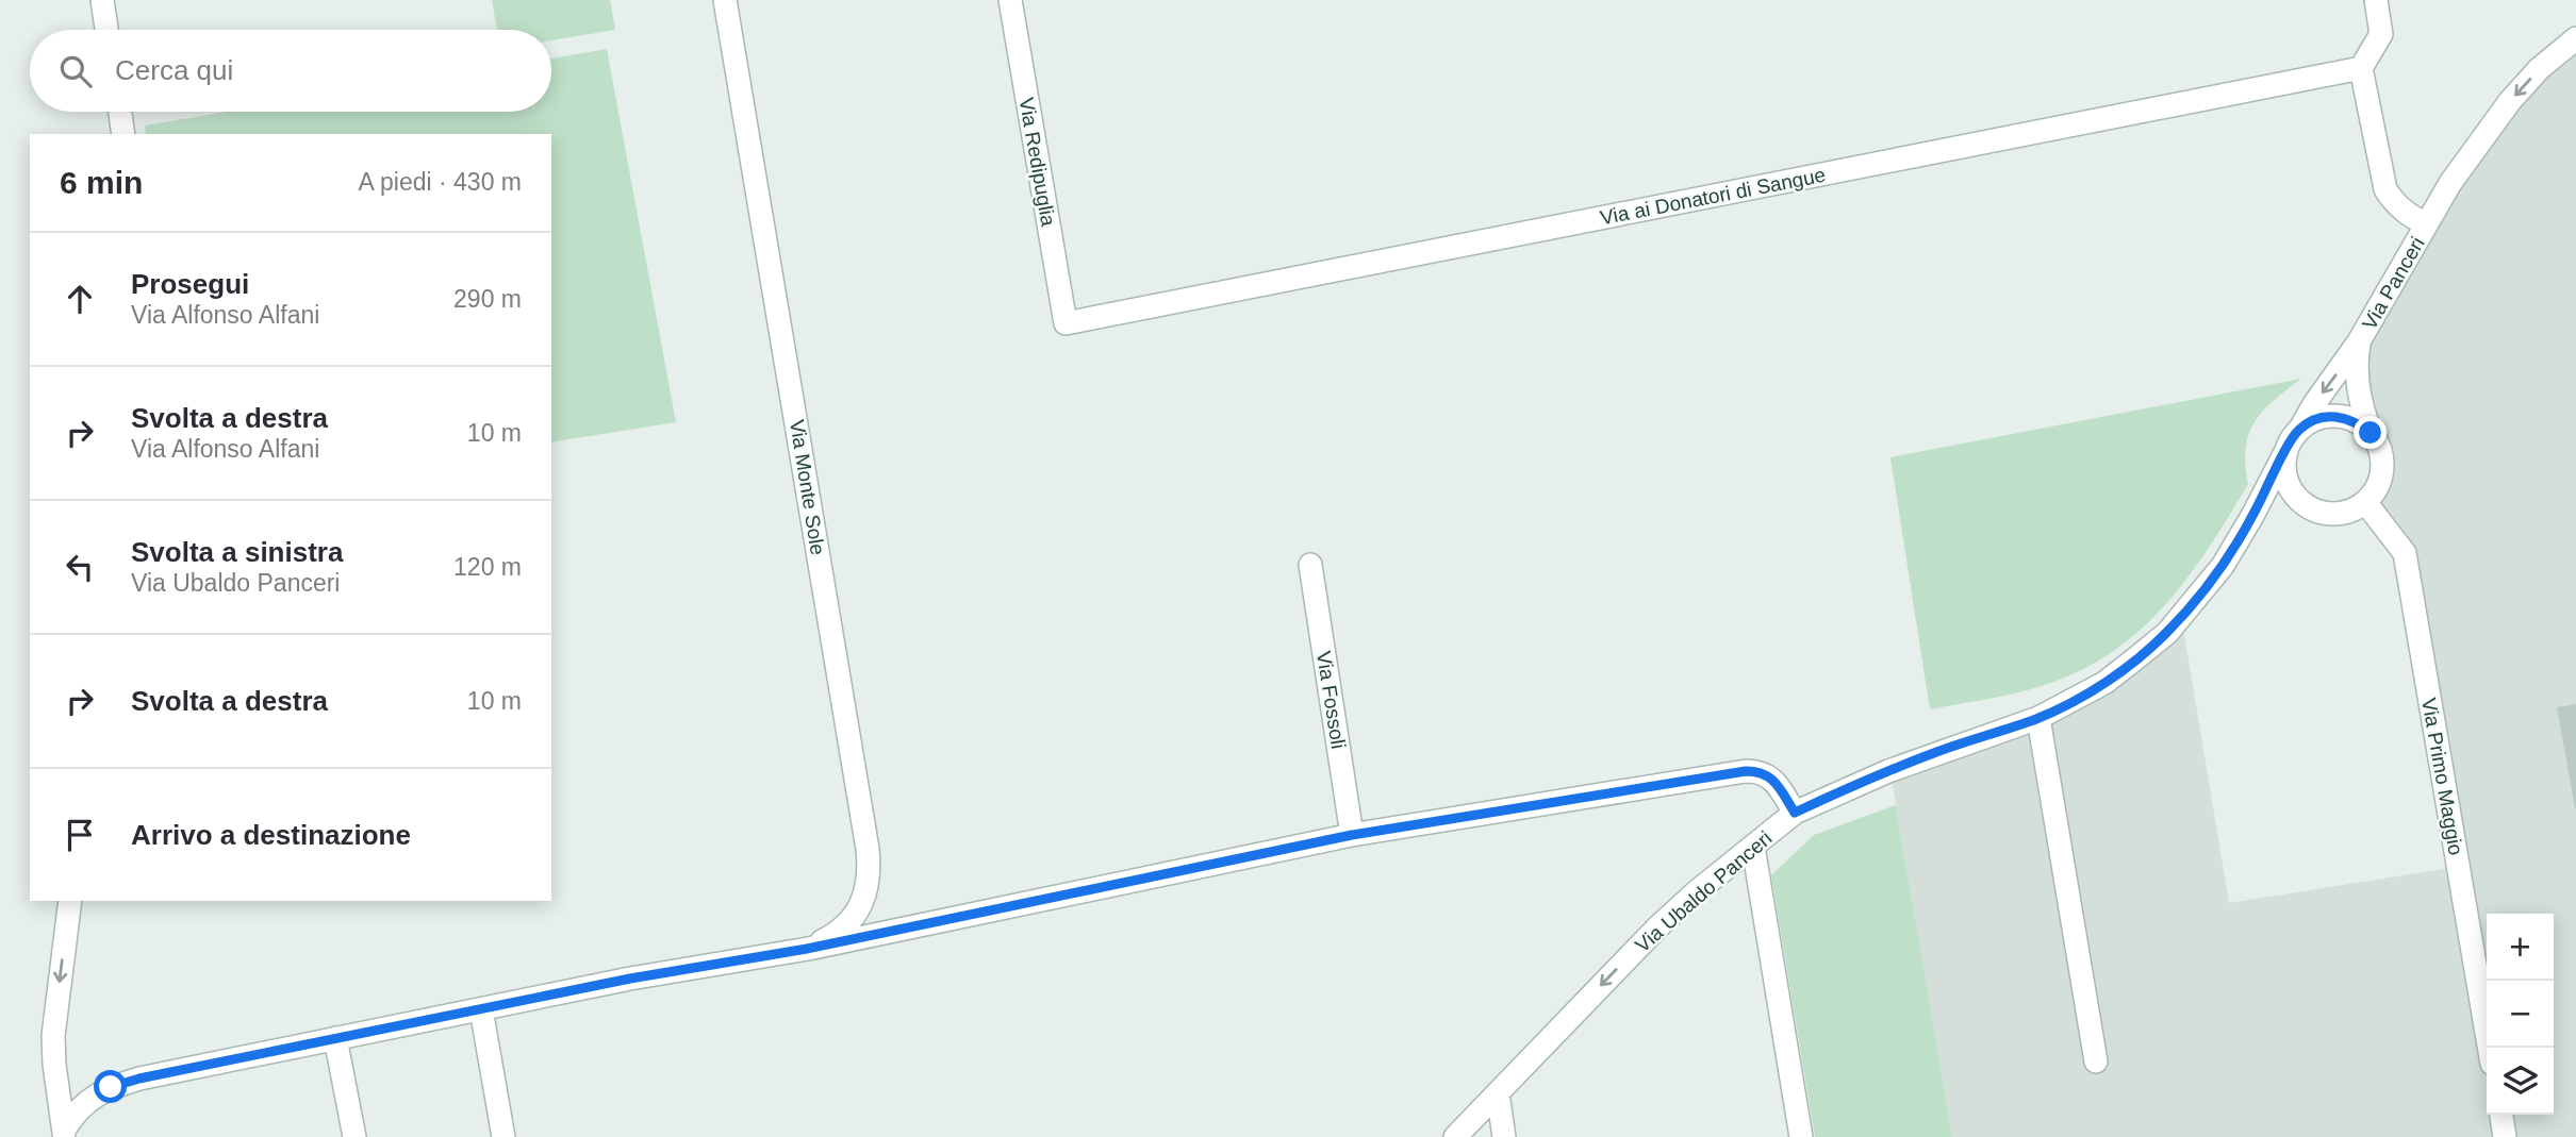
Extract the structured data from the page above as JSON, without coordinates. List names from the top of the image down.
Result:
{
  "streets": {
    "street": [
      "Via Redipuglia",
      "Via ai Donatori di Sangue",
      "Via Panceri",
      "Via Monte Sole",
      "Via Fossoli",
      "Via Primo Maggio",
      "Via Ubaldo Panceri"
    ]
  },
  "crossings": [
    ["Via Redipuglia", "Via ai Donatori di Sangue"],
    ["Via Panceri", "Via Primo Maggio"],
    ["Via Panceri", "Via Ubaldo Panceri"],
    ["Via Primo Maggio", "Via Ubaldo Panceri"]
  ],
  "one_way": ["Via Panceri"],
  "page": {
    "search": "Cerca qui",
    "heading": ["6 min", "A piedi · 430 m"],
    "list": [
      ["Prosegui", "Via Alfonso Alfani", "290 m"],
      ["Svolta a destra", "Via Alfonso Alfani", "10 m"],
      ["Svolta a sinistra", "Via Ubaldo Panceri", "120 m"],
      ["Svolta a destra", "10 m"],
      "Arrivo a destinazione"
    ],
    "map_buttons": ["+", "−"]
  }
}
